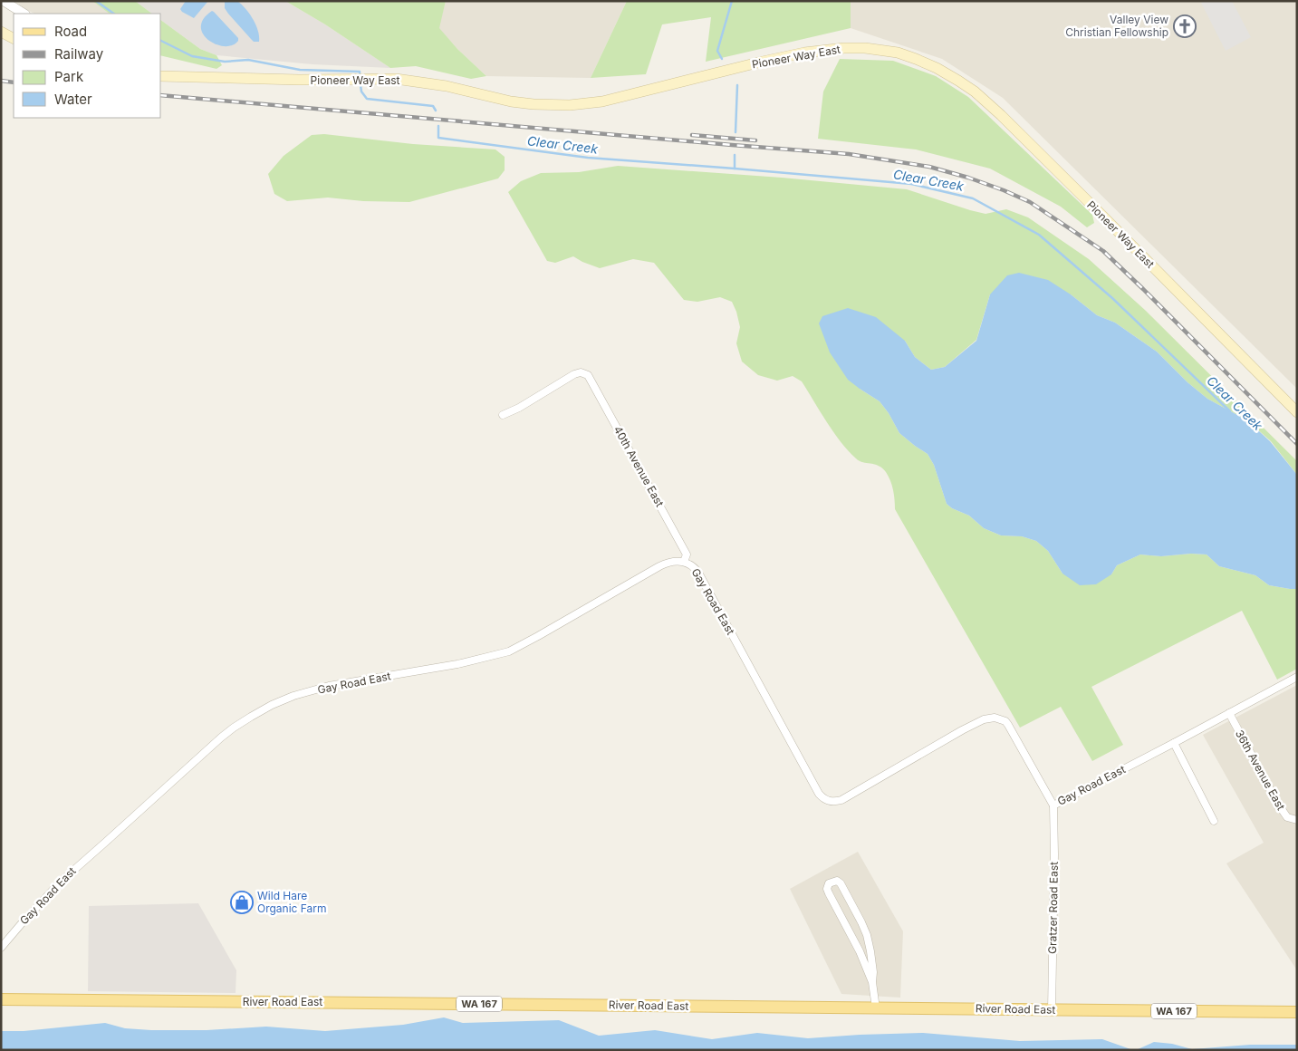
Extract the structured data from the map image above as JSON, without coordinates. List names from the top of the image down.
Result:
{
  "streets": {
    "main road": ["Pioneer Way East", "River Road East", "WA 167"],
    "street": [
      "40th Avenue East",
      "Gay Road East",
      "36th Avenue East",
      "Gratzer Road East"
    ]
  },
  "crossings": [
    ["40th Avenue East", "Gay Road East"],
    ["Gay Road East", "36th Avenue East"],
    ["Gay Road East", "Gratzer Road East"],
    ["Gratzer Road East", "River Road East"]
  ],
  "water": ["Clear Creek"],
  "places": {
    "church": ["Valley View Christian Fellowship"],
    "shop": ["Wild Hare Organic Farm"]
  },
  "legend": [
    "Road",
    "Railway",
    "Park",
    "Water"
  ]
}
